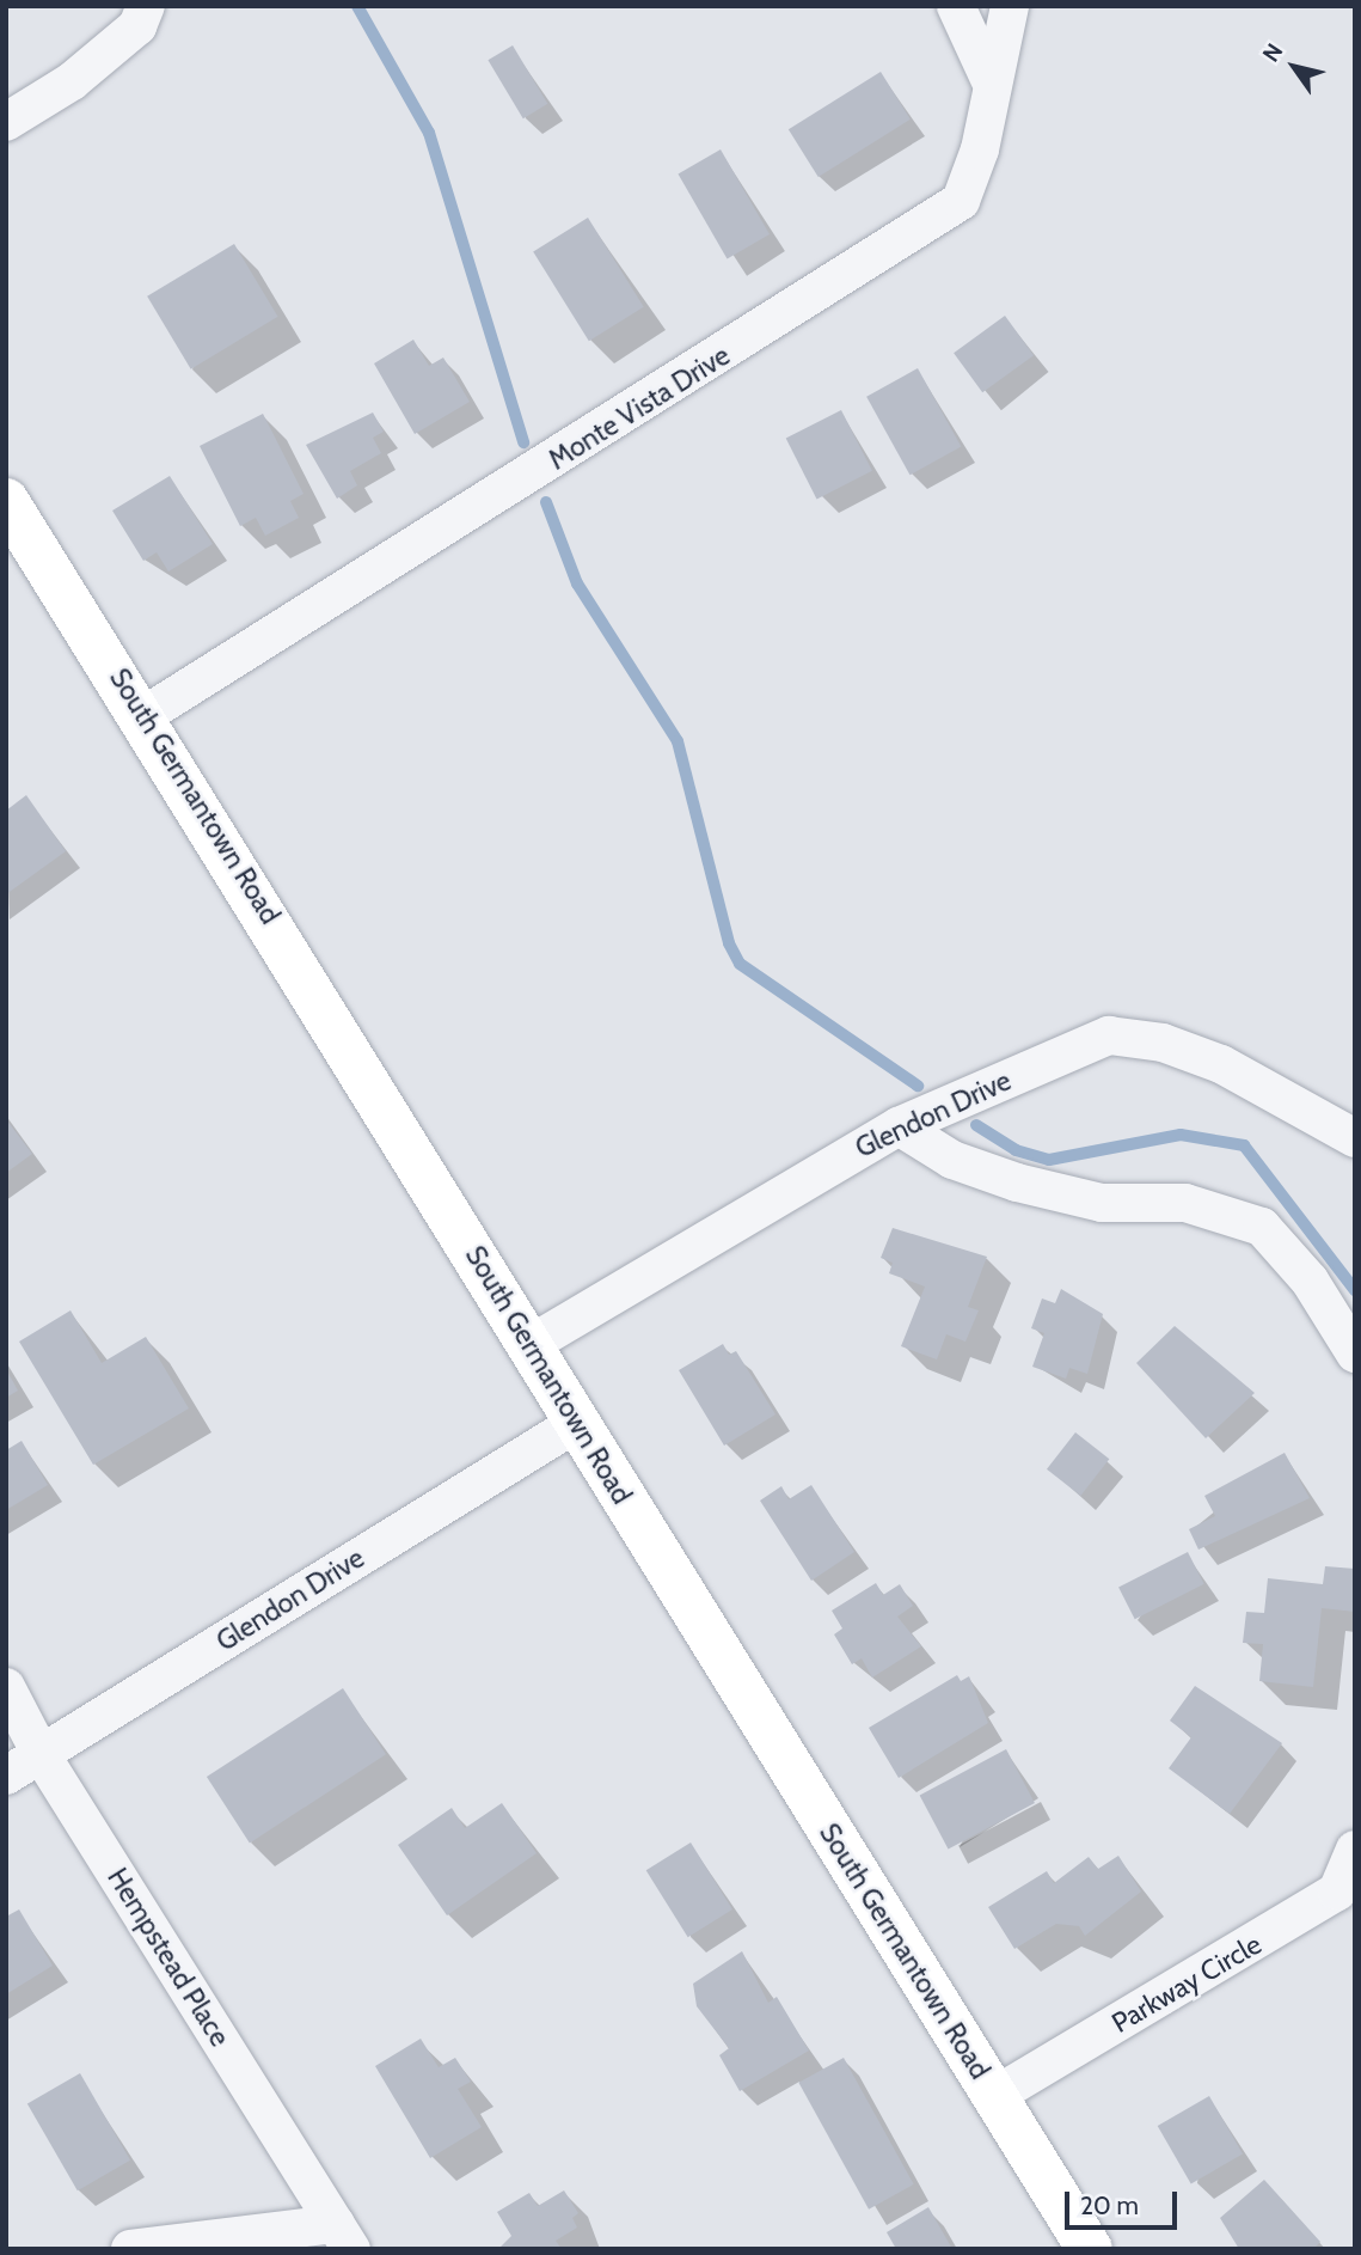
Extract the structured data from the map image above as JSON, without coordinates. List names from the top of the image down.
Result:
{
  "streets": {
    "main road": ["South Germantown Road"],
    "street": [
      "Monte Vista Drive",
      "Glendon Drive",
      "Hempstead Place",
      "Parkway Circle"
    ]
  },
  "crossings": [
    ["Monte Vista Drive", "South Germantown Road"],
    ["South Germantown Road", "Glendon Drive"],
    ["South Germantown Road", "Parkway Circle"],
    ["Glendon Drive", "Hempstead Place"]
  ],
  "scale_bar": "20 m",
  "north": "top left"
}
